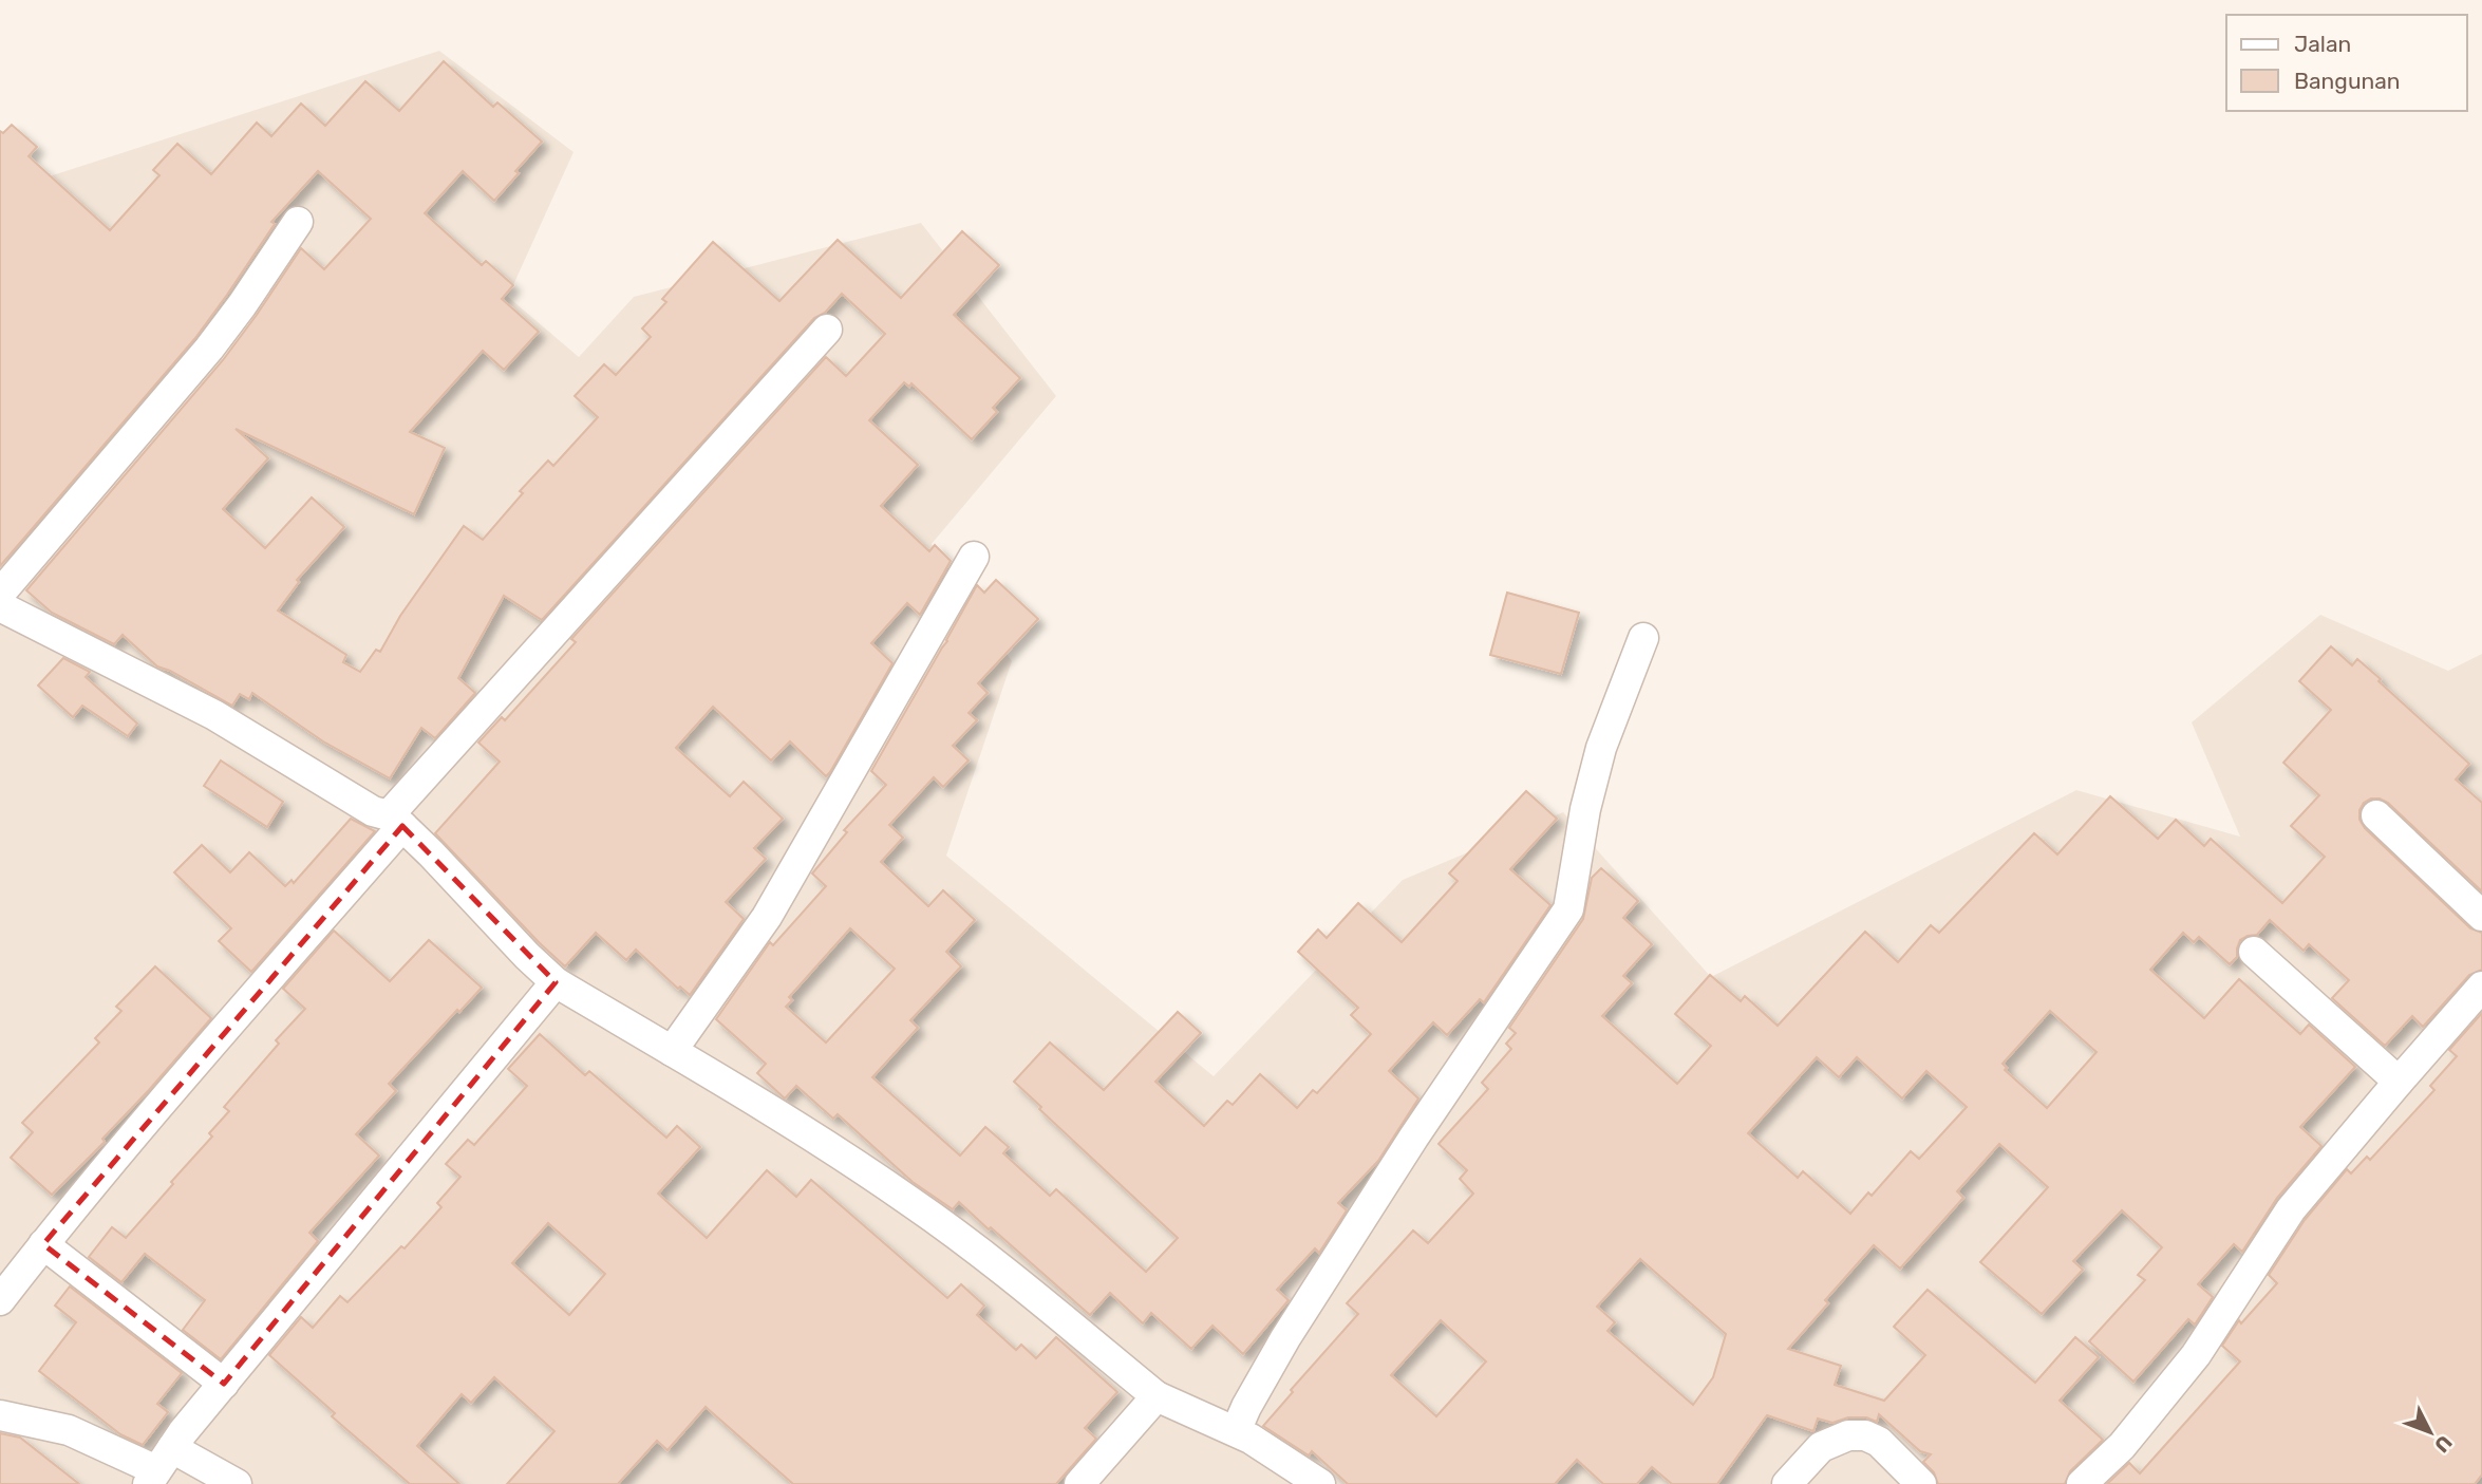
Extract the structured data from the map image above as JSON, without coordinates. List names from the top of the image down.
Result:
{
  "legend": ["Jalan", "Bangunan"],
  "north": "bottom right"
}
